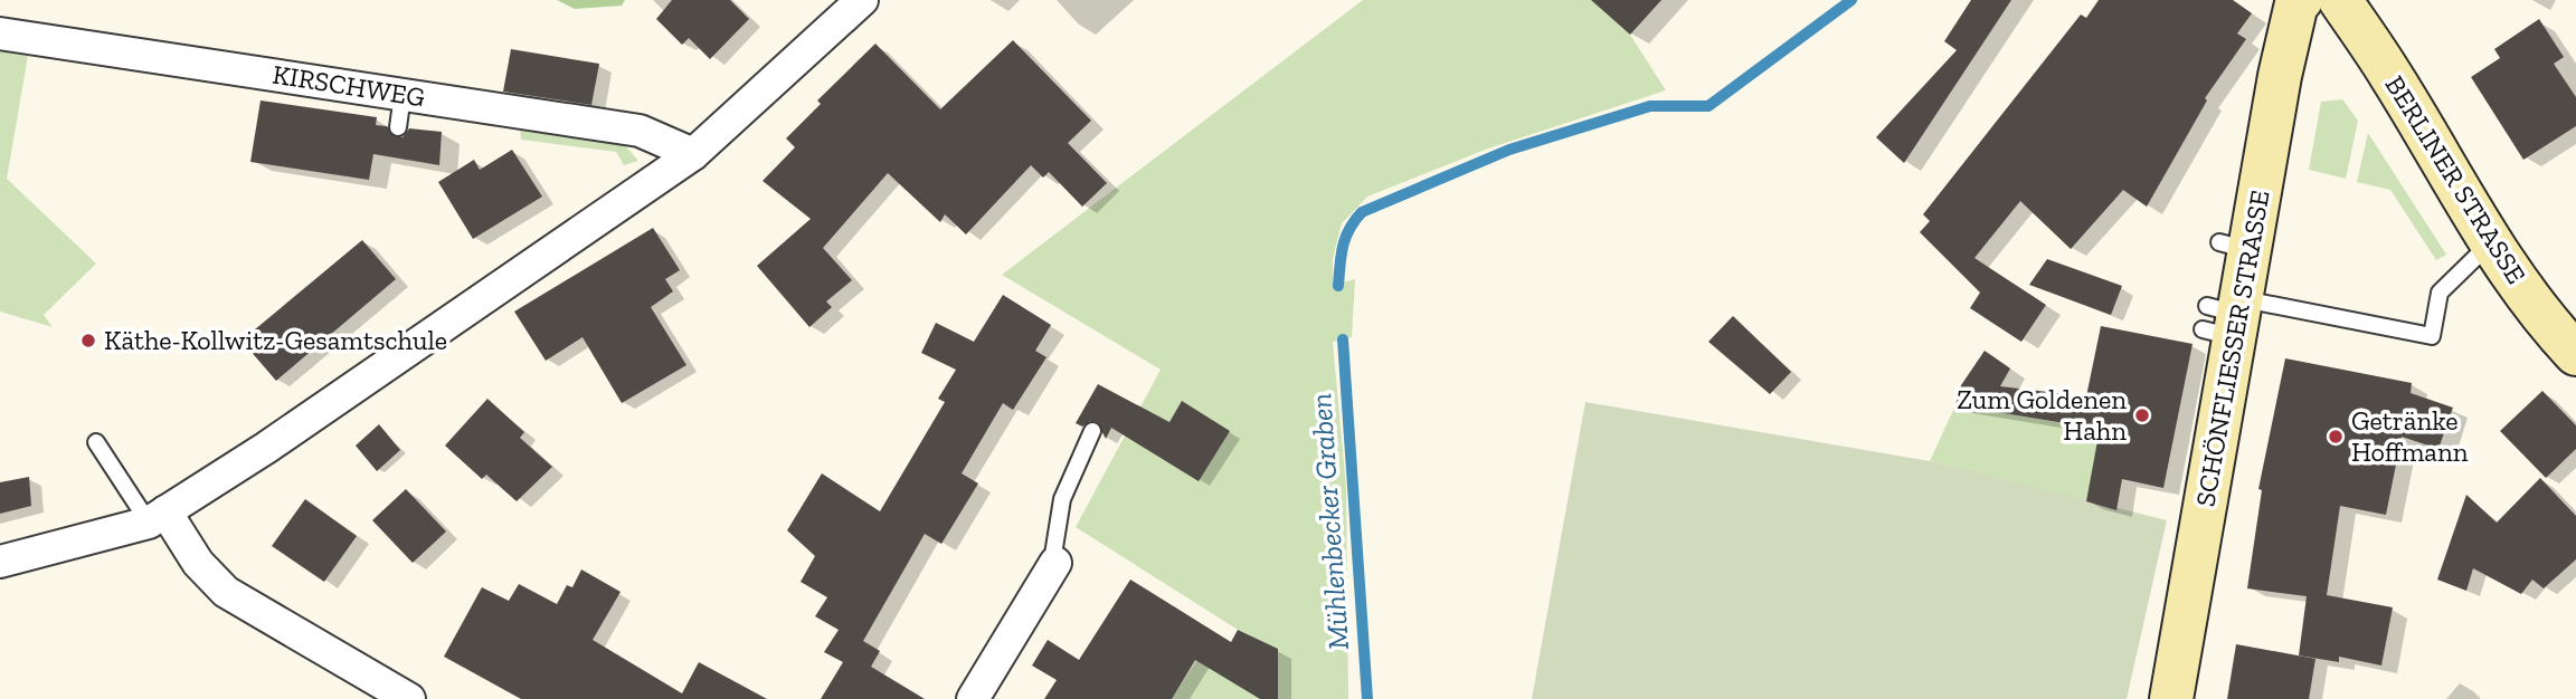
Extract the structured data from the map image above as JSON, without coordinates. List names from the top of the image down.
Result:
{
  "streets": {
    "main road": ["BERLINER STRASSE", "SCHÖNFLIESSER STRASSE"],
    "street": ["KIRSCHWEG"]
  },
  "water": ["Mühlenbecker Graben"],
  "places": ["Käthe-Kollwitz-Gesamtschule", "Zum Goldenen Hahn", "Getränke Hoffmann"]
}
